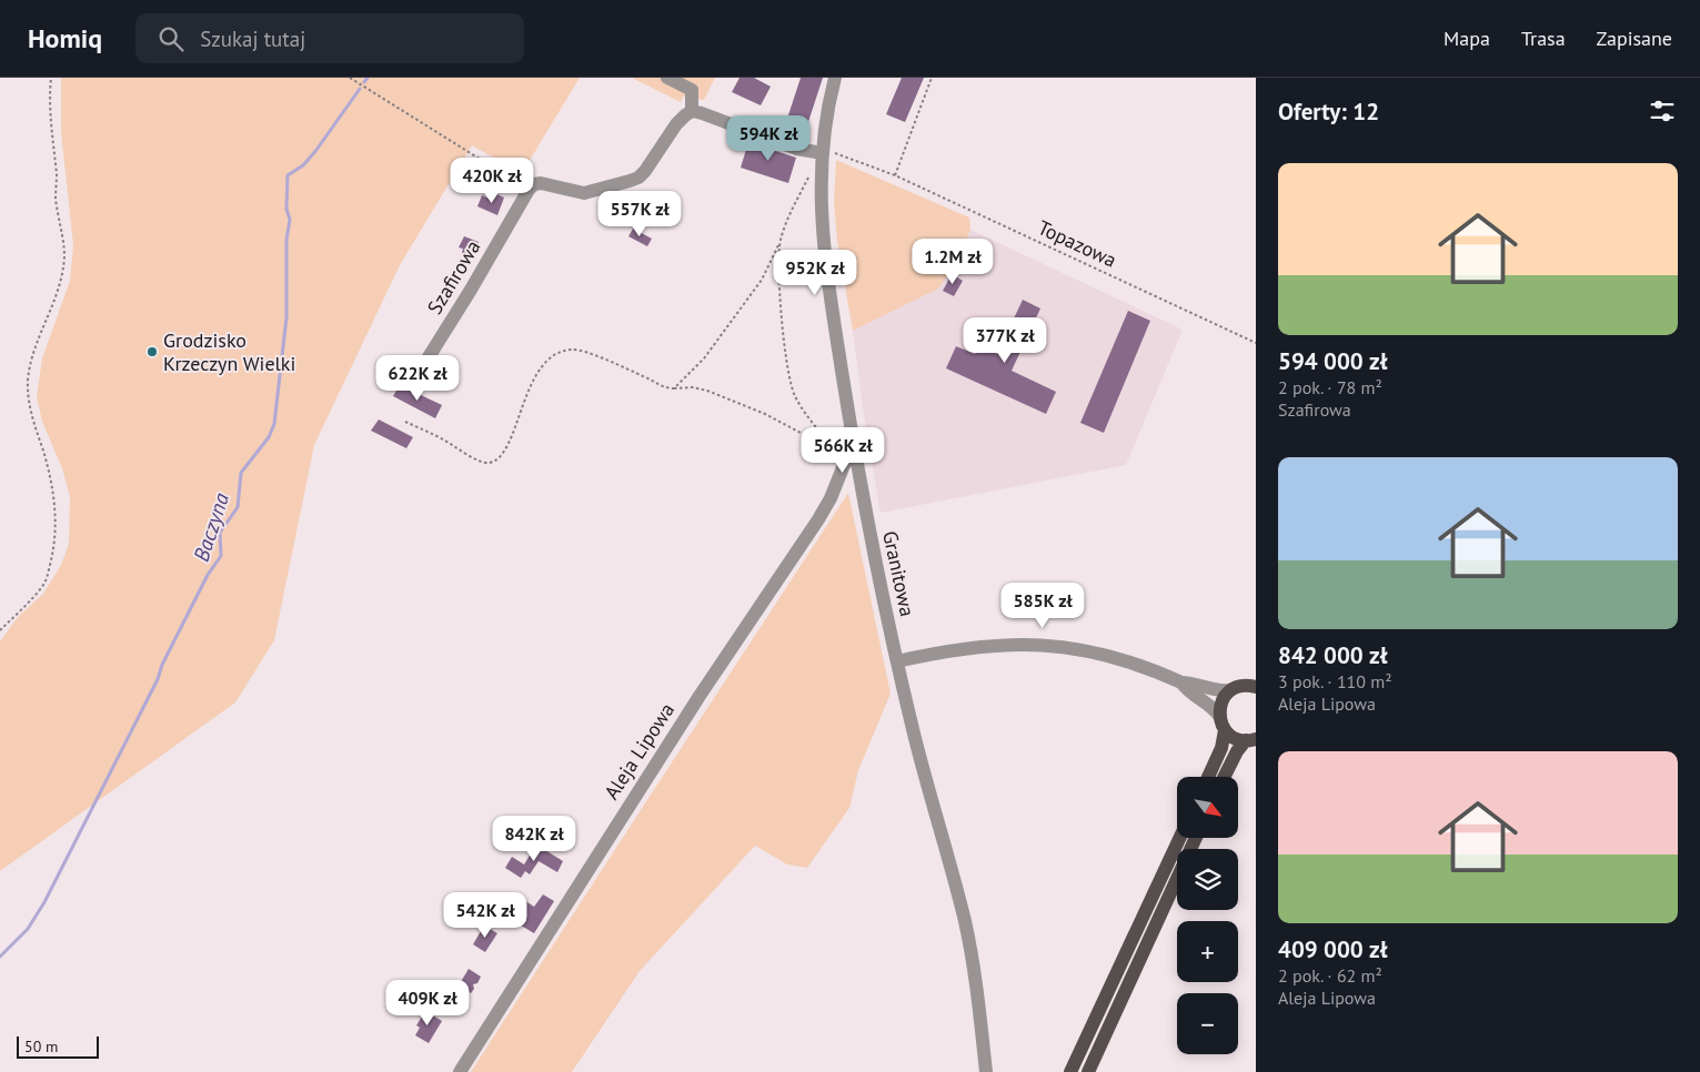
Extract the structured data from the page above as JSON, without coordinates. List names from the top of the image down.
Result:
{
  "streets": {
    "street": ["Szafirowa", "Granitowa", "Aleja Lipowa"],
    "path": ["Topazowa"]
  },
  "crossings": [
    ["Topazowa", "Granitowa"],
    ["Granitowa", "Aleja Lipowa"]
  ],
  "water": ["Baczyna"],
  "places": ["Grodzisko Krzeczyn Wielki"],
  "scale_bar": "50 m",
  "north": "bottom right",
  "page": {
    "header": "Homiq",
    "search": "Szukaj tutaj",
    "nav": ["Mapa", "Trasa", "Zapisane"],
    "heading": "Oferty: 12",
    "price": [
      "594K zł",
      "420K zł",
      "557K zł",
      "1.2M zł",
      "952K zł",
      "377K zł",
      "622K zł",
      "566K zł",
      "585K zł",
      "842K zł",
      "542K zł",
      "409K zł"
    ],
    "list": [
      {
        "name": "594 000 zł",
        "note": "2 pok. · 78 m² · Szafirowa"
      },
      {
        "name": "842 000 zł",
        "note": "3 pok. · 110 m² · Aleja Lipowa"
      },
      {
        "name": "409 000 zł",
        "note": "2 pok. · 62 m² · Aleja Lipowa"
      }
    ],
    "map_buttons": ["+", "−"],
    "scale": "50 m"
  }
}
